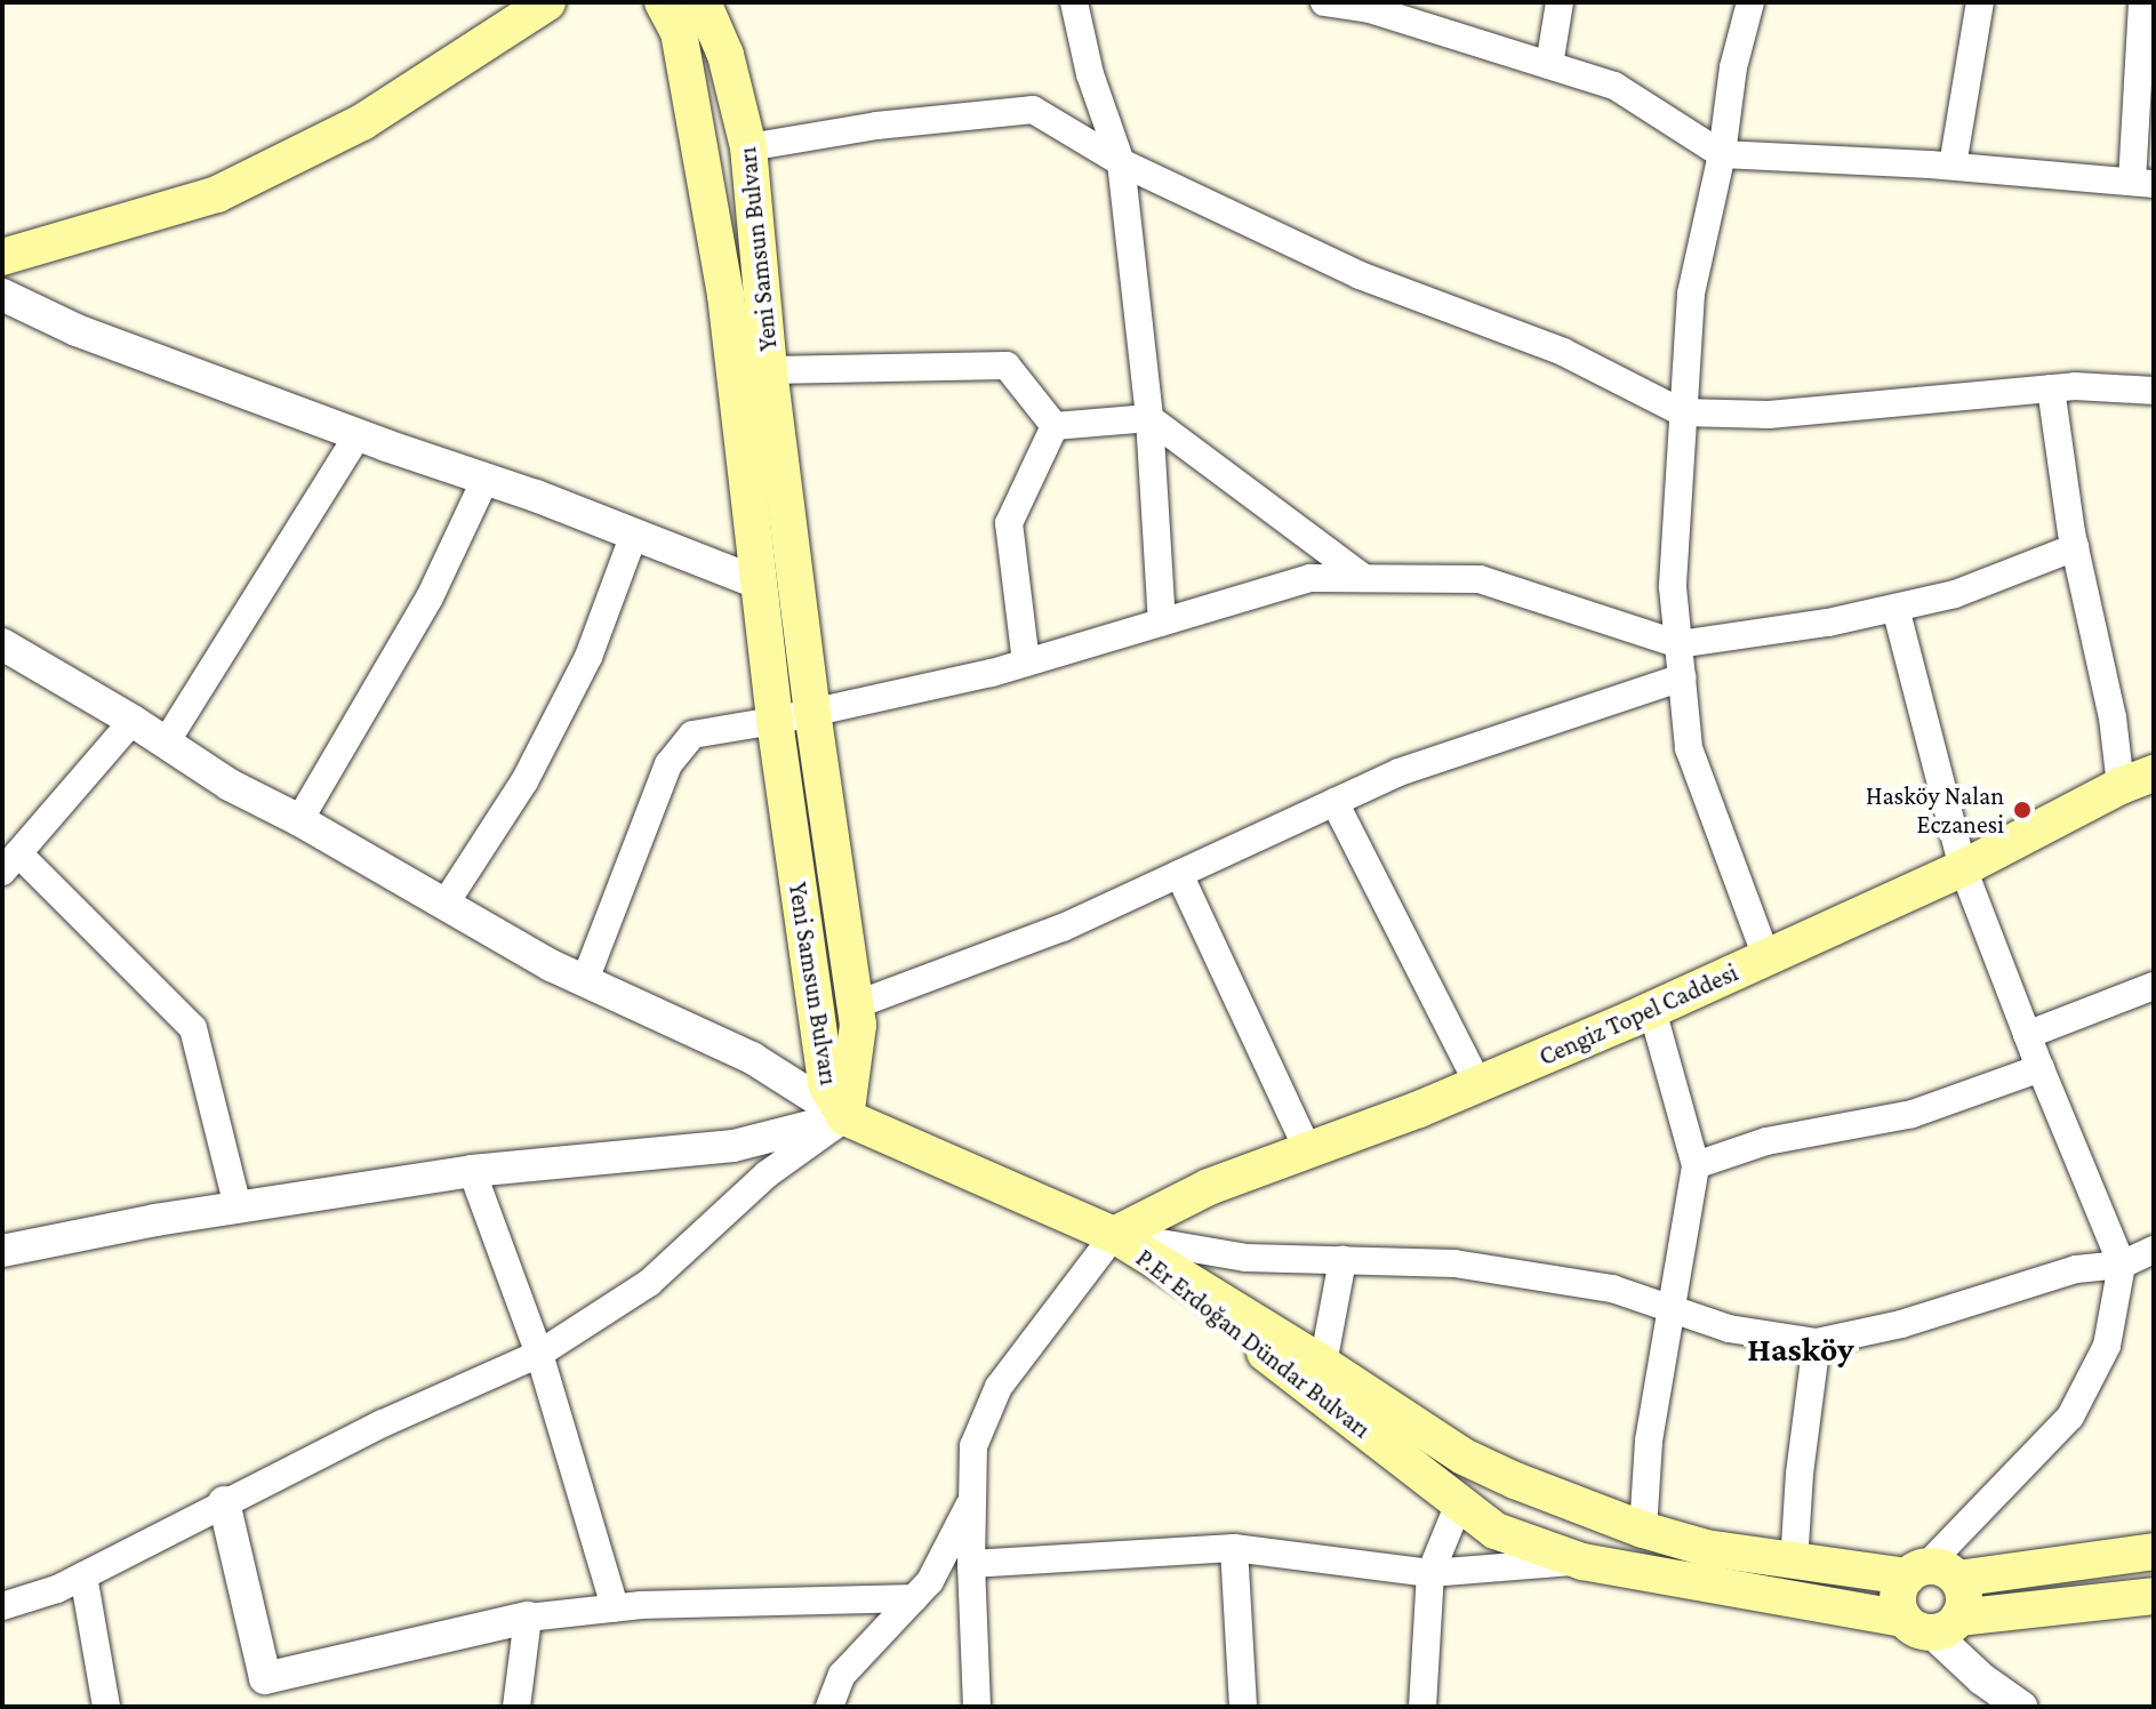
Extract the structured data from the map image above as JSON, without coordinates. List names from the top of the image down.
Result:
{
  "streets": {
    "main road": ["Yeni Samsun Bulvarı", "Cengiz Topel Caddesi", "P.Er Erdoğan Dündar Bulvarı"]
  },
  "crossings": [
    ["Cengiz Topel Caddesi", "P.Er Erdoğan Dündar Bulvarı"]
  ],
  "districts": ["Hasköy"],
  "places": ["Hasköy Nalan Eczanesi"]
}
